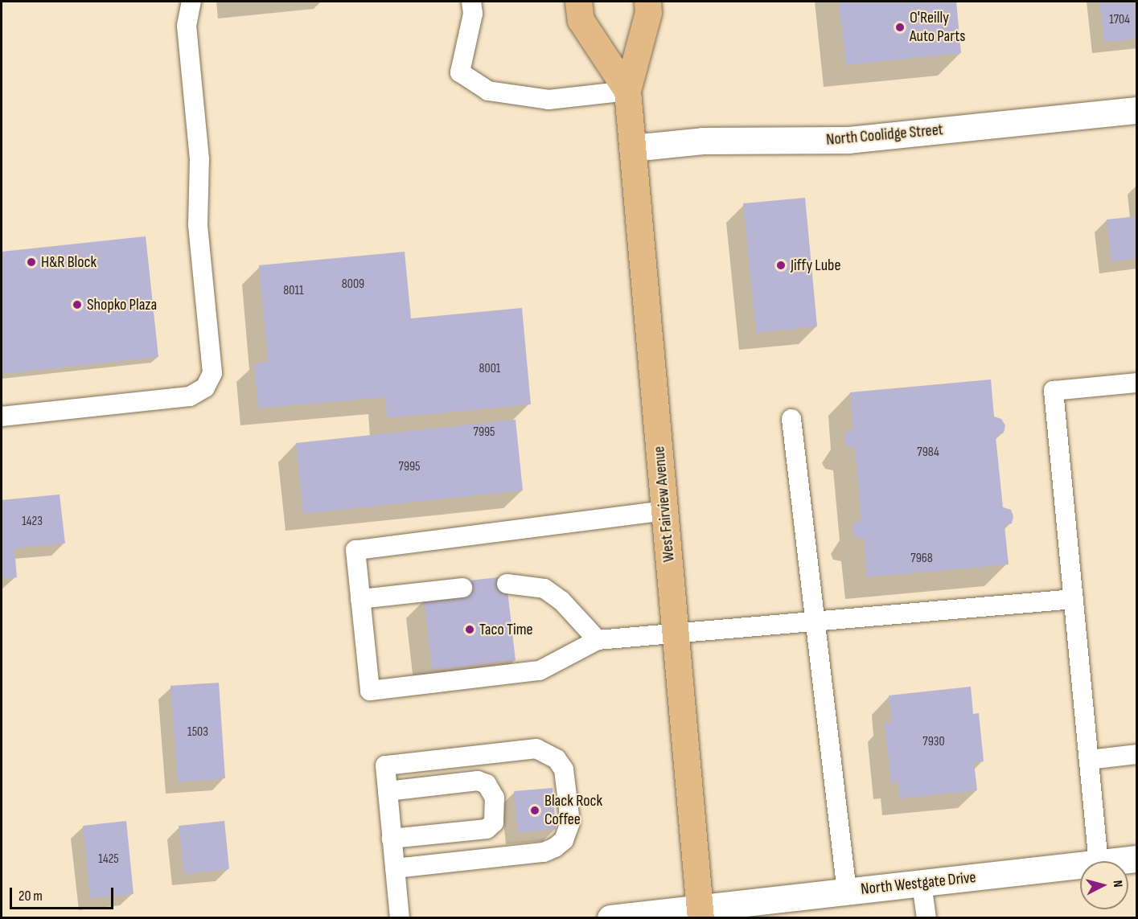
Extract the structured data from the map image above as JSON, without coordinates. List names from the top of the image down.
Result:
{
  "streets": {
    "main road": ["West Fairview Avenue"],
    "street": ["North Coolidge Street", "North Westgate Drive"]
  },
  "crossings": [
    ["North Coolidge Street", "West Fairview Avenue"],
    ["West Fairview Avenue", "North Westgate Drive"]
  ],
  "places": [
    "O'Reilly Auto Parts",
    "H&R Block",
    "Jiffy Lube",
    "Shopko Plaza",
    "Taco Time",
    "Black Rock Coffee"
  ],
  "house_numbers": [
    "1704",
    "8009",
    "8011",
    "8001",
    "7995",
    "7984",
    "7995",
    "1423",
    "7968",
    "1503",
    "7930",
    "1425"
  ],
  "scale_bar": "20 m",
  "north": "right"
}
